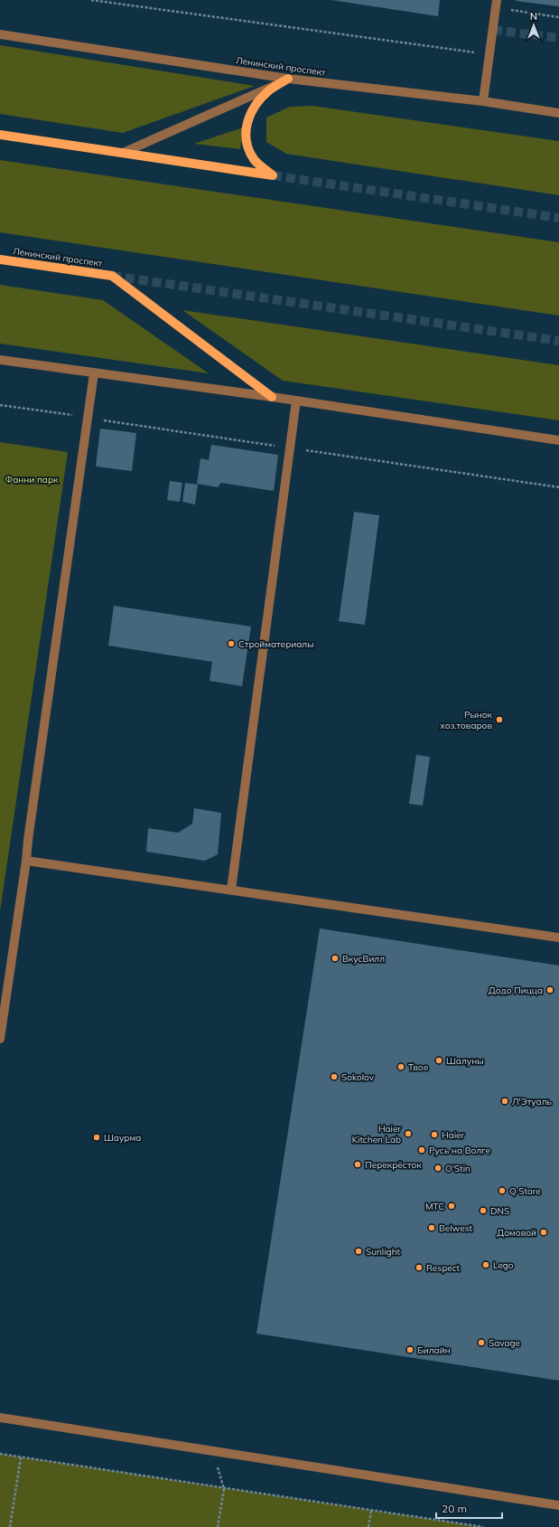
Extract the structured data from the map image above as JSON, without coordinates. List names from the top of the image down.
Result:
{
  "streets": {
    "main road": ["Ленинский проспект"]
  },
  "parks": ["Фанни парк"],
  "places": [
    "Стройматериалы",
    "Рынок хоз.товаров",
    "ВкусВилл",
    "Додо Пицца",
    "Шалуны",
    "Твое",
    "Sokolov",
    "Л'Этуаль",
    "Haier Kitchen Lab",
    "Haier",
    "Шаурма",
    "Русь на Волге",
    "Перекрёсток",
    "O'Stin",
    "Q Store",
    "МТС",
    "DNS",
    "Belwest",
    "Домовой",
    "Sunlight",
    "Lego",
    "Respect",
    "Savage",
    "Билайн"
  ],
  "scale_bar": "20 m",
  "north": "top"
}
